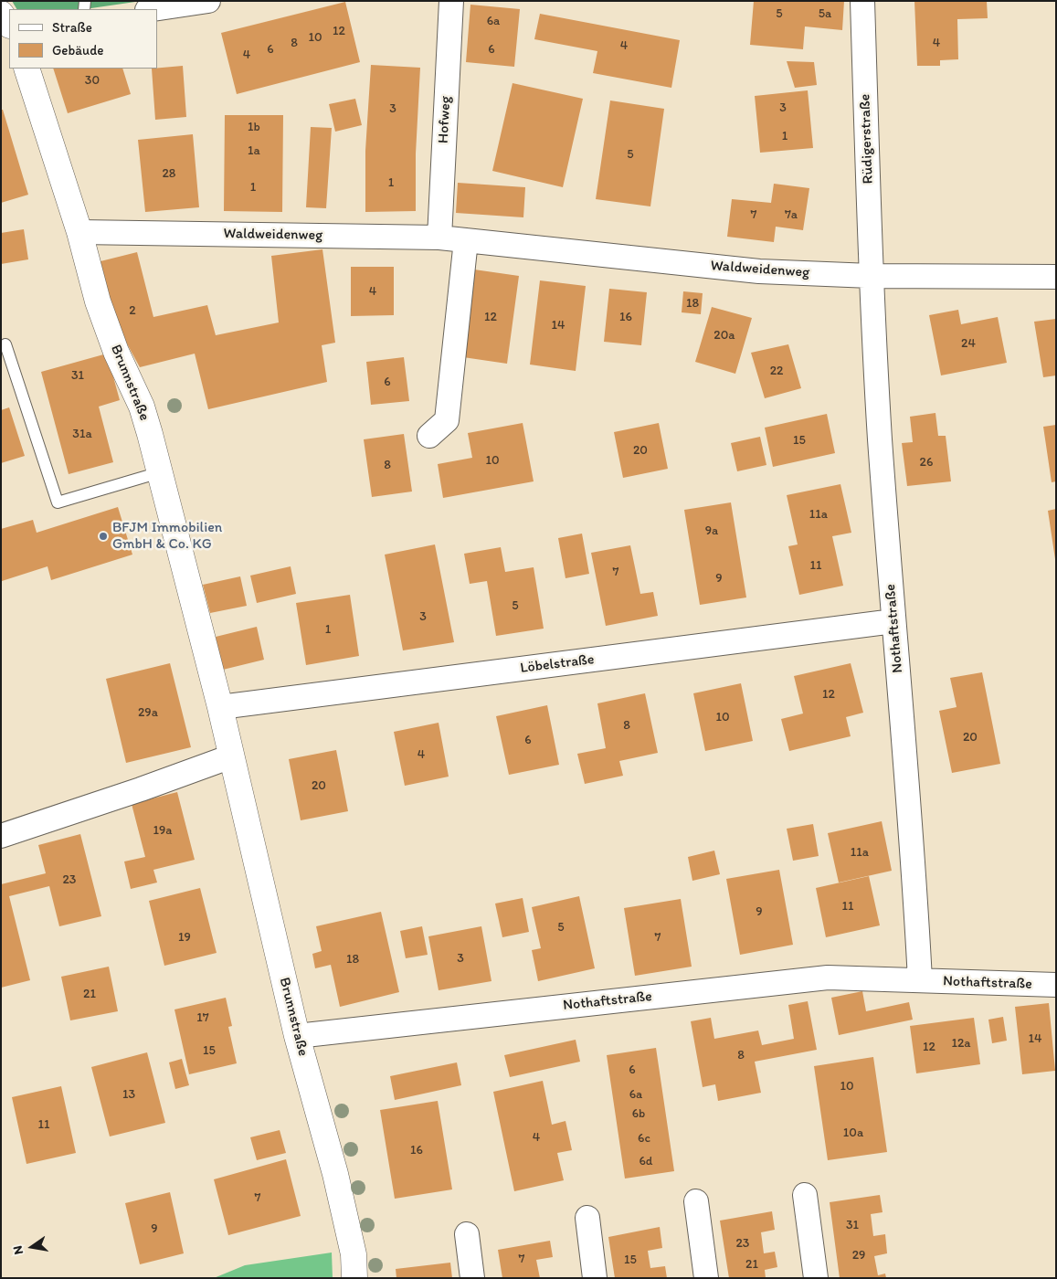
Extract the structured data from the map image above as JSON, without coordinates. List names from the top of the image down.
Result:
{
  "streets": {
    "street": [
      "Hofweg",
      "Rüdigerstraße",
      "Waldweidenweg",
      "Brunnstraße",
      "Nothaftstraße",
      "Löbelstraße"
    ]
  },
  "crossings": [
    ["Hofweg", "Waldweidenweg"],
    ["Rüdigerstraße", "Waldweidenweg"],
    ["Rüdigerstraße", "Nothaftstraße"],
    ["Waldweidenweg", "Brunnstraße"],
    ["Waldweidenweg", "Nothaftstraße"],
    ["Brunnstraße", "Nothaftstraße"],
    ["Brunnstraße", "Löbelstraße"],
    ["Nothaftstraße", "Löbelstraße"]
  ],
  "places": ["BFJM Immobilien GmbH & Co. KG"],
  "house_numbers": [
    "5",
    "5a",
    "6a",
    "12",
    "10",
    "8",
    "4",
    "4",
    "6",
    "6",
    "4",
    "30",
    "3",
    "3",
    "1b",
    "1",
    "1a",
    "5",
    "28",
    "1",
    "1",
    "7",
    "7a",
    "4",
    "18",
    "2",
    "12",
    "16",
    "14",
    "20a",
    "24",
    "22",
    "31",
    "6",
    "31a",
    "15",
    "20",
    "10",
    "26",
    "8",
    "11a",
    "9a",
    "11",
    "7",
    "9",
    "5",
    "3",
    "1",
    "12",
    "29a",
    "10",
    "8",
    "20",
    "6",
    "4",
    "20",
    "19a",
    "11a",
    "23",
    "11",
    "9",
    "5",
    "19",
    "7",
    "3",
    "18",
    "21",
    "17",
    "14",
    "12a",
    "12",
    "15",
    "8",
    "6",
    "10",
    "13",
    "6a",
    "6b",
    "11",
    "10a",
    "4",
    "6c",
    "16",
    "6d",
    "7",
    "31",
    "9",
    "23",
    "29",
    "7",
    "15",
    "21"
  ],
  "legend": ["Straße", "Gebäude"],
  "north": "left"
}
